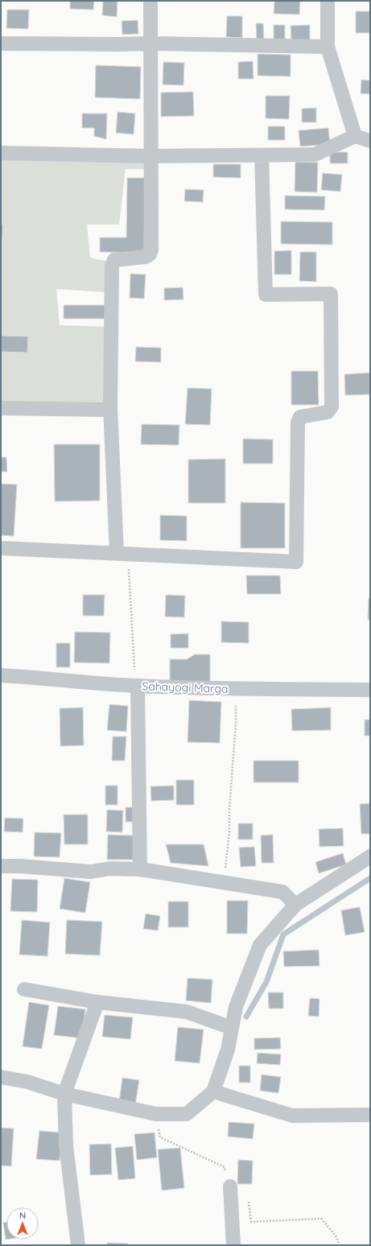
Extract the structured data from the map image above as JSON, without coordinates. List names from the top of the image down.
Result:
{
  "streets": {
    "street": ["Sahayogi Marga"]
  },
  "north": "top"
}
